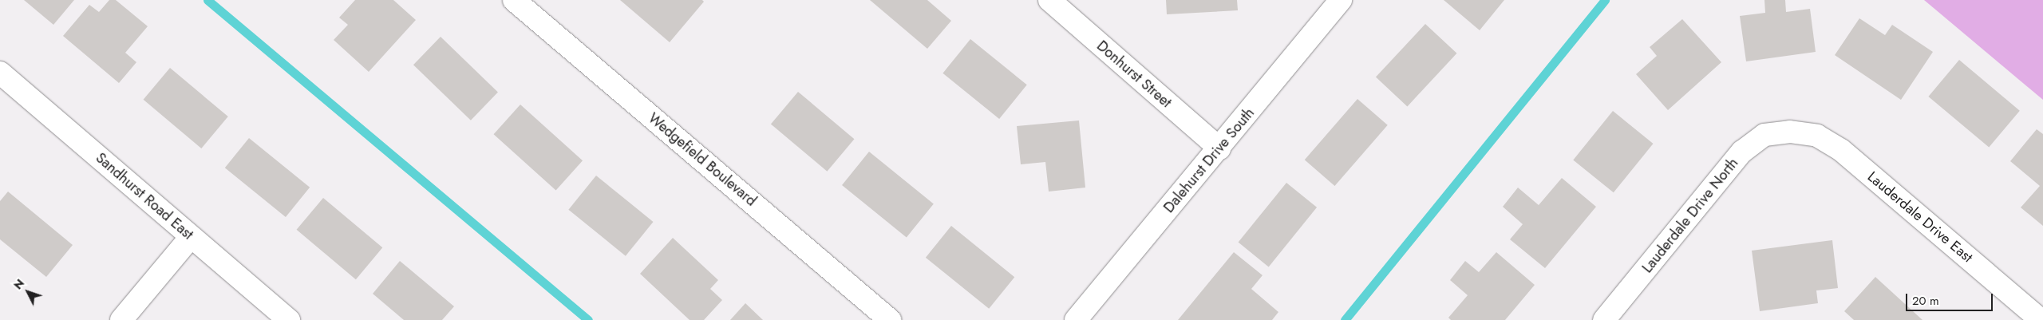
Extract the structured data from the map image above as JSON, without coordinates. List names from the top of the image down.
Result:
{
  "streets": {
    "street": [
      "Donhurst Street",
      "Wedgefield Boulevard",
      "Dalehurst Drive South",
      "Sandhurst Road East",
      "Lauderdale Drive North",
      "Lauderdale Drive East"
    ]
  },
  "crossings": [
    ["Donhurst Street", "Dalehurst Drive South"],
    ["Lauderdale Drive North", "Lauderdale Drive East"]
  ],
  "scale_bar": "20 m",
  "north": "top left"
}
